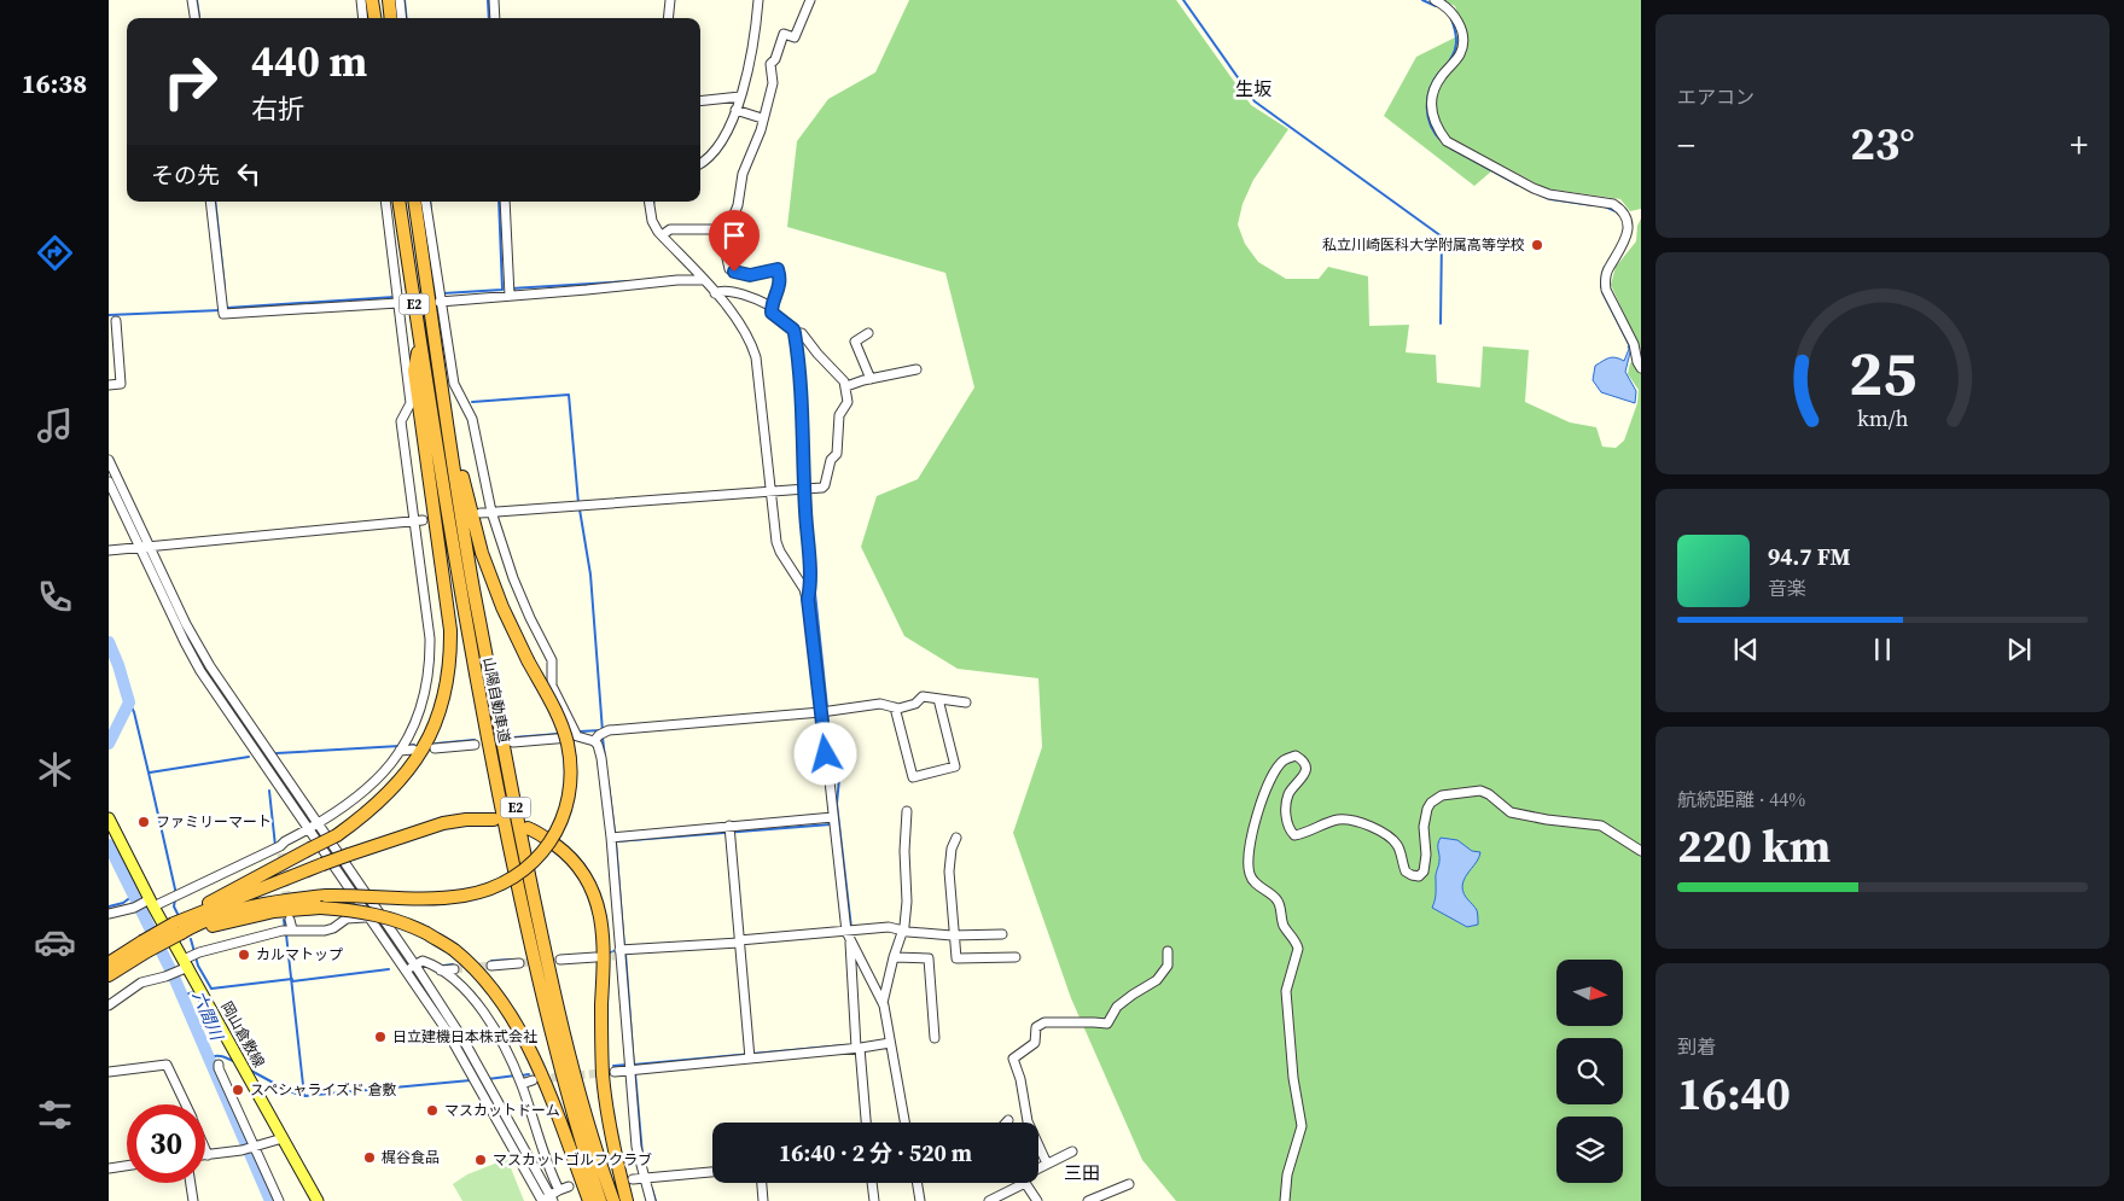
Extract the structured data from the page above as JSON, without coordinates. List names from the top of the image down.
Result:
{
  "streets": {
    "highway": ["E2", "山陽自動車道"],
    "main road": ["岡山倉敷線"]
  },
  "districts": ["生坂", "三田"],
  "water": ["六間川"],
  "places": [
    "私立川崎医科大学附属高等学校",
    "ファミリーマート",
    "カルマトップ",
    "日立建機日本株式会社",
    "スペシャライズド 倉敷",
    "マスカットドーム",
    "梶谷食品",
    "マスカットゴルフクラブ"
  ],
  "north": "right",
  "page": {
    "tabs": "16:38",
    "tile": [
      "エアコン",
      ["航続距離 · 44%", "220 km"],
      ["到着", "16:40"]
    ],
    "turn": ["440 m", "右折"],
    "heat": ["−", "23°", "+"],
    "then": "その先",
    "song": ["94.7 FM", "音楽"],
    "limit": "30",
    "trip": "16:40 · 2 分 · 520 m",
    "gauge": ["25", "km/h"]
  }
}
